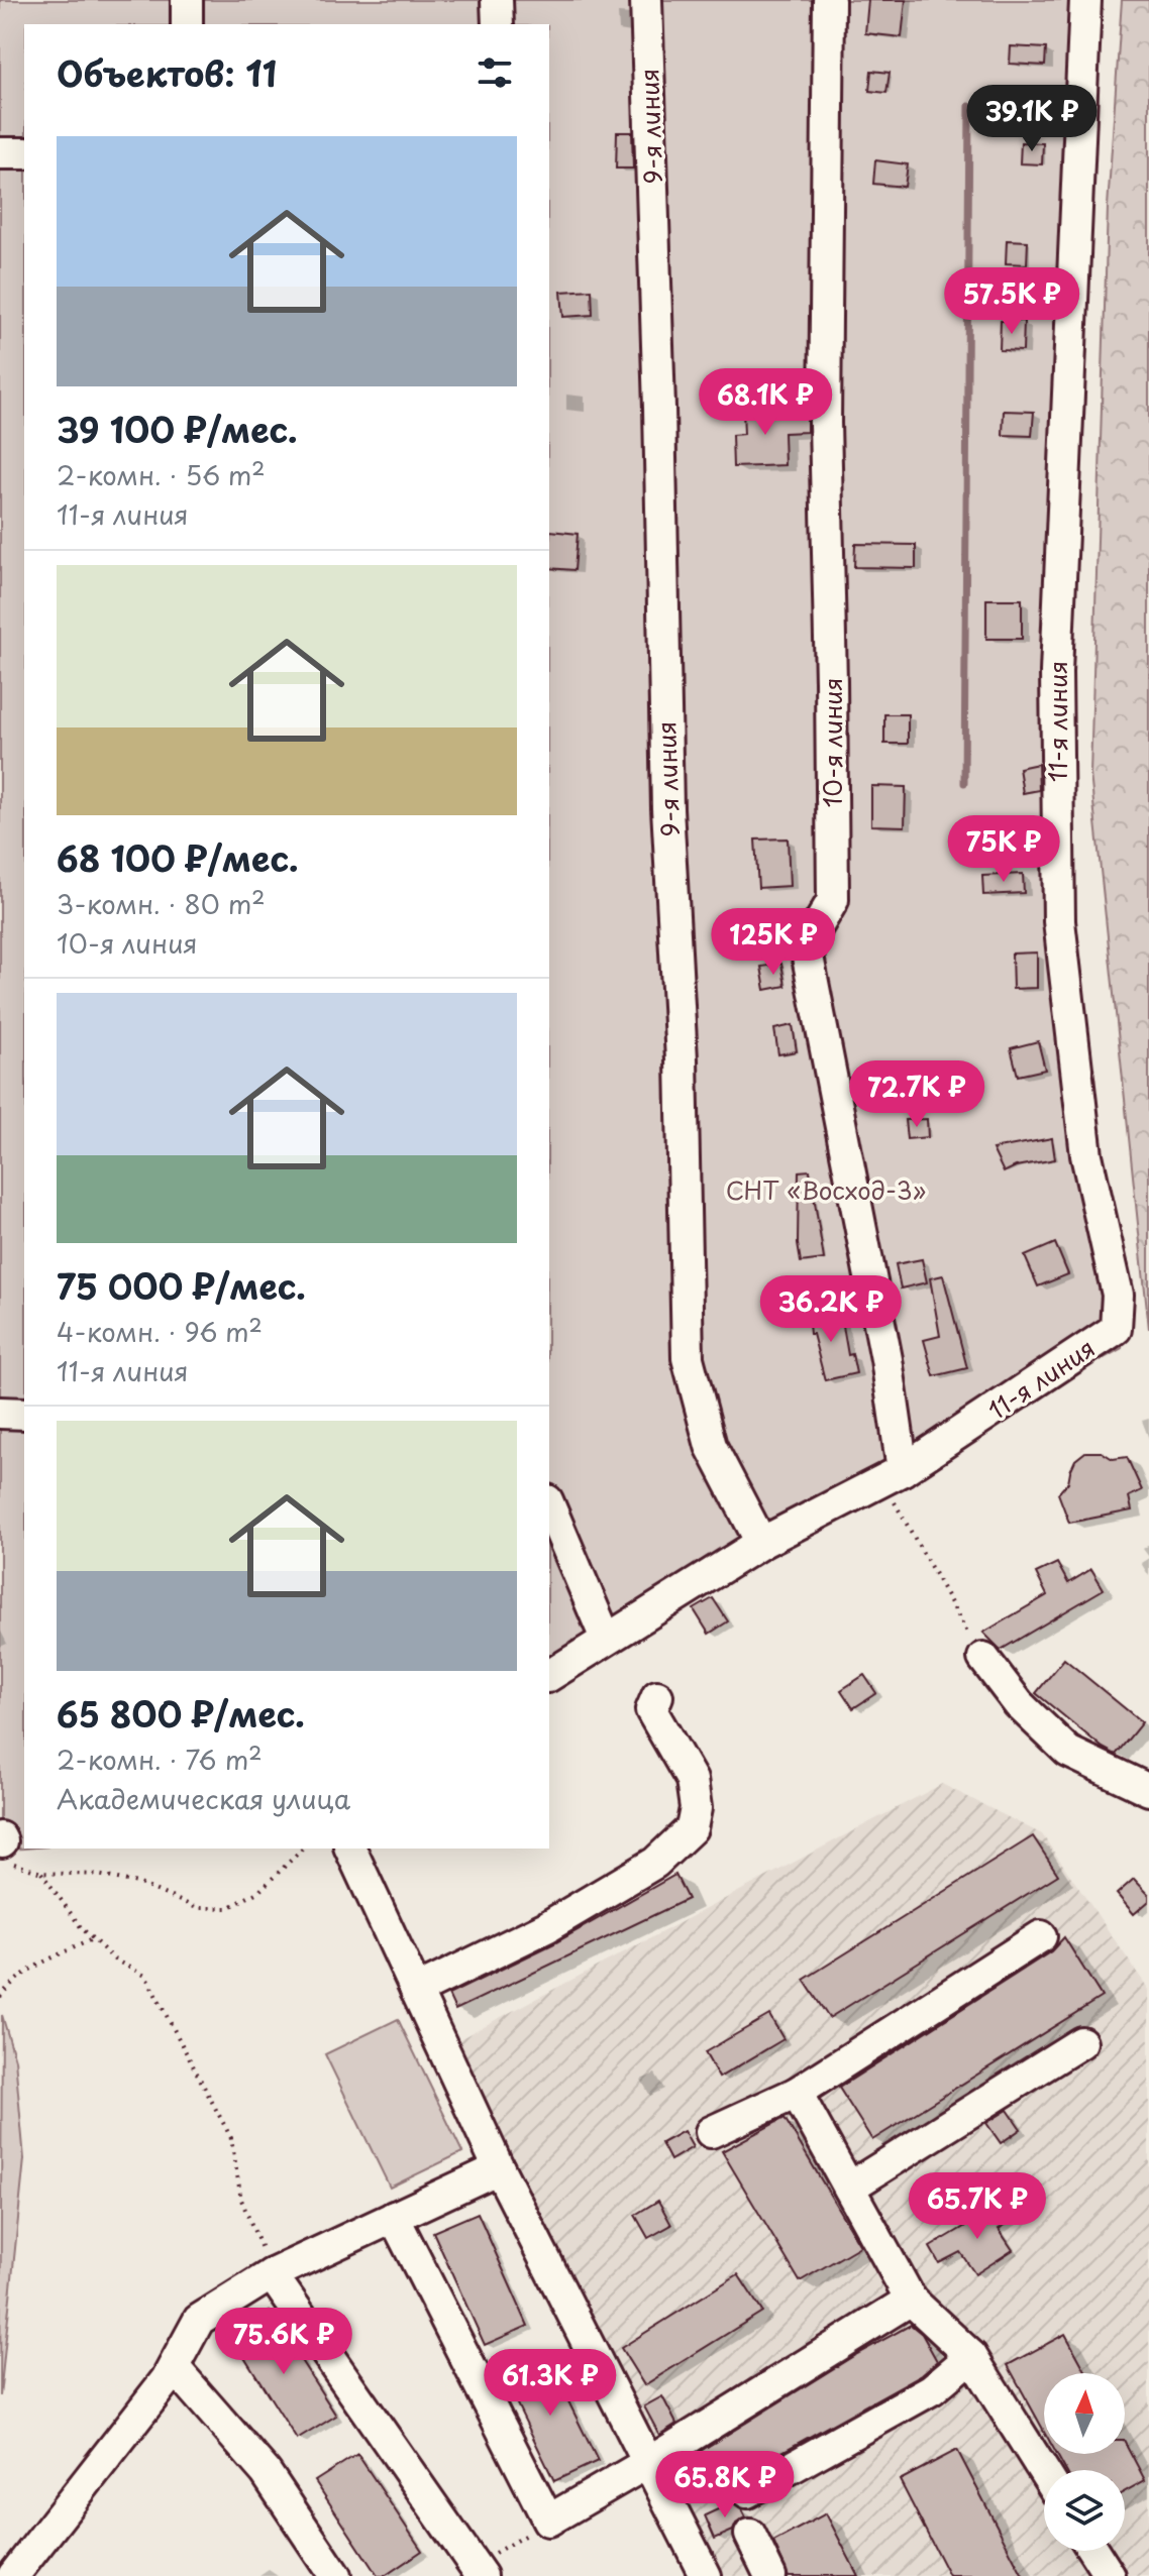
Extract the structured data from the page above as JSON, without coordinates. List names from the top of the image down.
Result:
{
  "streets": {
    "street": ["9-я линия", "11-я линия", "10-я линия"]
  },
  "crossings": [
    ["11-я линия", "10-я линия"]
  ],
  "parks": ["СНТ «Восход-3»"],
  "north": "top",
  "page": {
    "heading": "Объектов: 11",
    "price": [
      "39.1K ₽",
      "57.5K ₽",
      "68.1K ₽",
      "75K ₽",
      "125K ₽",
      "72.7K ₽",
      "36.2K ₽",
      "65.7K ₽",
      "75.6K ₽",
      "61.3K ₽",
      "65.8K ₽"
    ],
    "list": [
      {
        "name": "39 100 ₽/мес.",
        "note": "2-комн. · 56 m² · 11-я линия"
      },
      {
        "name": "68 100 ₽/мес.",
        "note": "3-комн. · 80 m² · 10-я линия"
      },
      {
        "name": "75 000 ₽/мес.",
        "note": "4-комн. · 96 m² · 11-я линия"
      },
      {
        "name": "65 800 ₽/мес.",
        "note": "2-комн. · 76 m² · Академическая улица"
      }
    ]
  }
}
